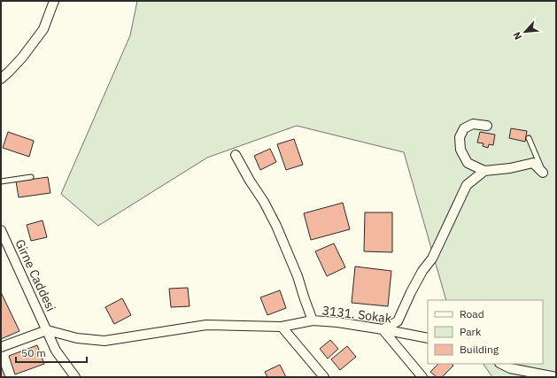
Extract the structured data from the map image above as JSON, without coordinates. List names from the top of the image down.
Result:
{
  "streets": {
    "street": ["Girne Caddesi", "3131. Sokak"]
  },
  "crossings": [
    ["Girne Caddesi", "3131. Sokak"]
  ],
  "legend": ["Road", "Park", "Building"],
  "scale_bar": "50 m",
  "north": "bottom left"
}
